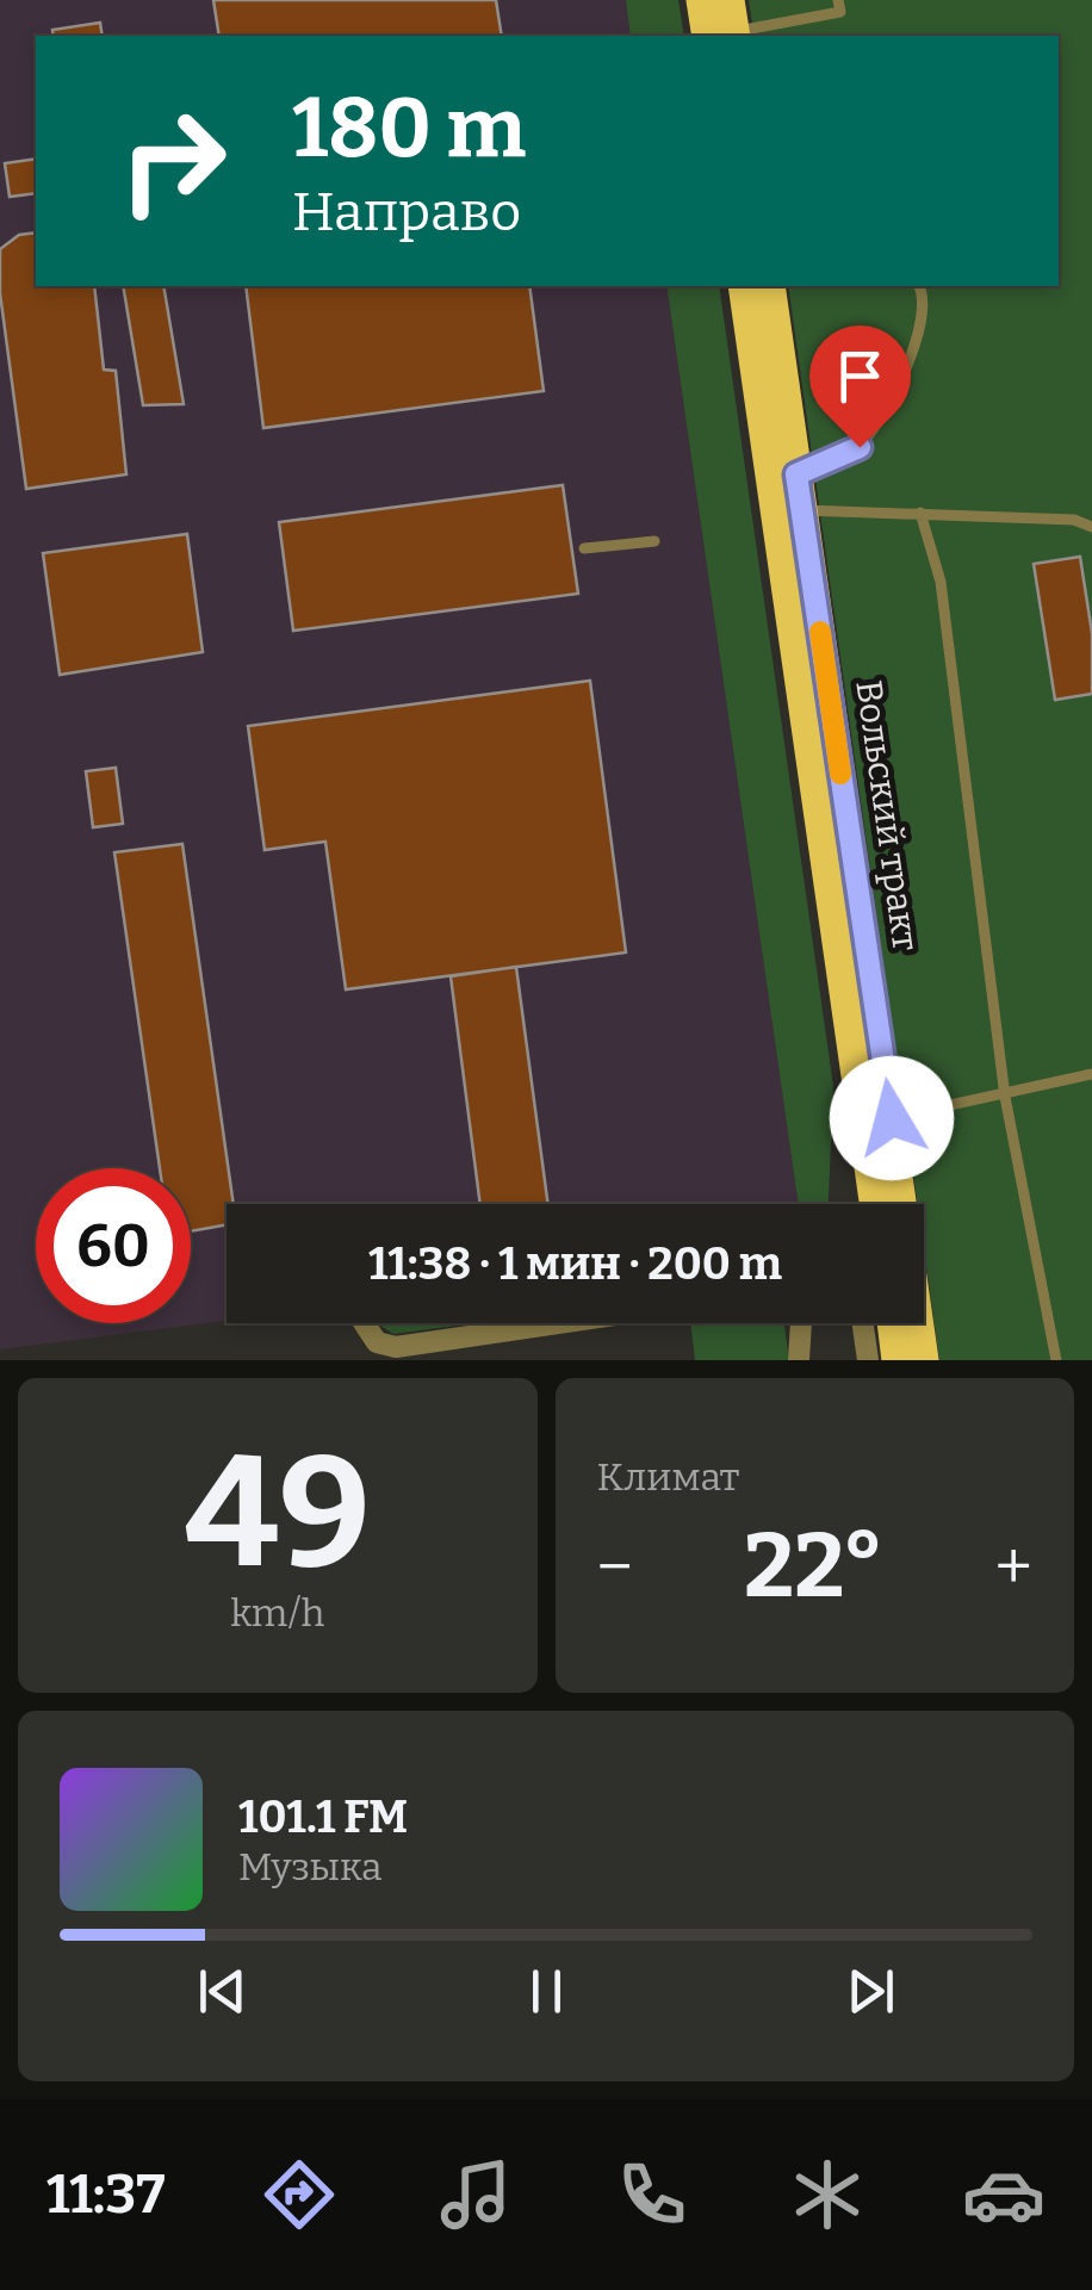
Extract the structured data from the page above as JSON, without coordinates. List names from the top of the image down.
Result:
{
  "streets": {
    "main road": ["Вольский тракт"]
  },
  "page": {
    "turn": ["180 m", "Направо"],
    "limit": "60",
    "trip": "11:38 · 1 мин · 200 m",
    "tile": [
      ["49", "km/h"],
      "Климат"
    ],
    "heat": ["−", "22°", "+"],
    "song": ["101.1 FM", "Музыка"],
    "tabs": "11:37"
  }
}
